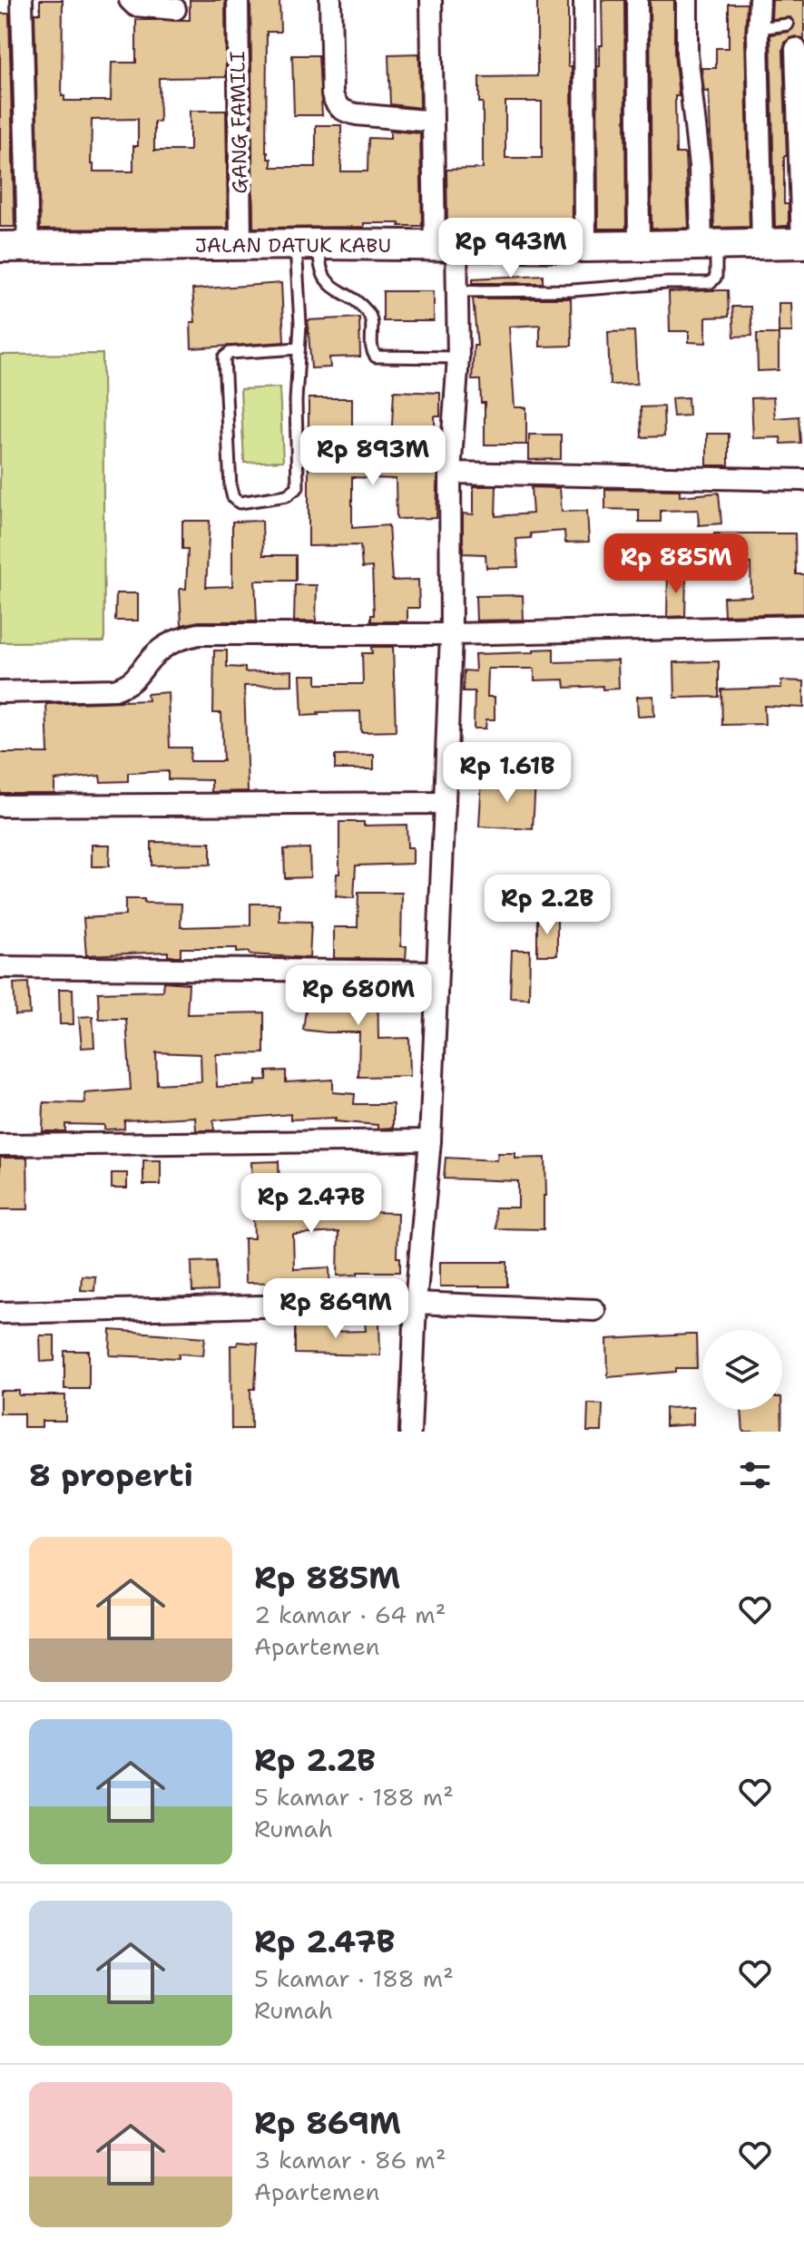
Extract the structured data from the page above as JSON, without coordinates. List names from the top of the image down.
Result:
{
  "streets": {
    "street": ["GANG FAMILI", "JALAN DATUK KABU"]
  },
  "crossings": [
    ["GANG FAMILI", "JALAN DATUK KABU"]
  ],
  "page": {
    "price": [
      "Rp 943M",
      "Rp 893M",
      "Rp 885M",
      "Rp 1.61B",
      "Rp 2.2B",
      "Rp 680M",
      "Rp 2.47B",
      "Rp 869M"
    ],
    "heading": "8 properti",
    "list": [
      {
        "name": "Rp 885M",
        "note": "2 kamar · 64 m² · Apartemen"
      },
      {
        "name": "Rp 2.2B",
        "note": "5 kamar · 188 m² · Rumah"
      },
      {
        "name": "Rp 2.47B",
        "note": "5 kamar · 188 m² · Rumah"
      },
      {
        "name": "Rp 869M",
        "note": "3 kamar · 86 m² · Apartemen"
      }
    ]
  }
}
